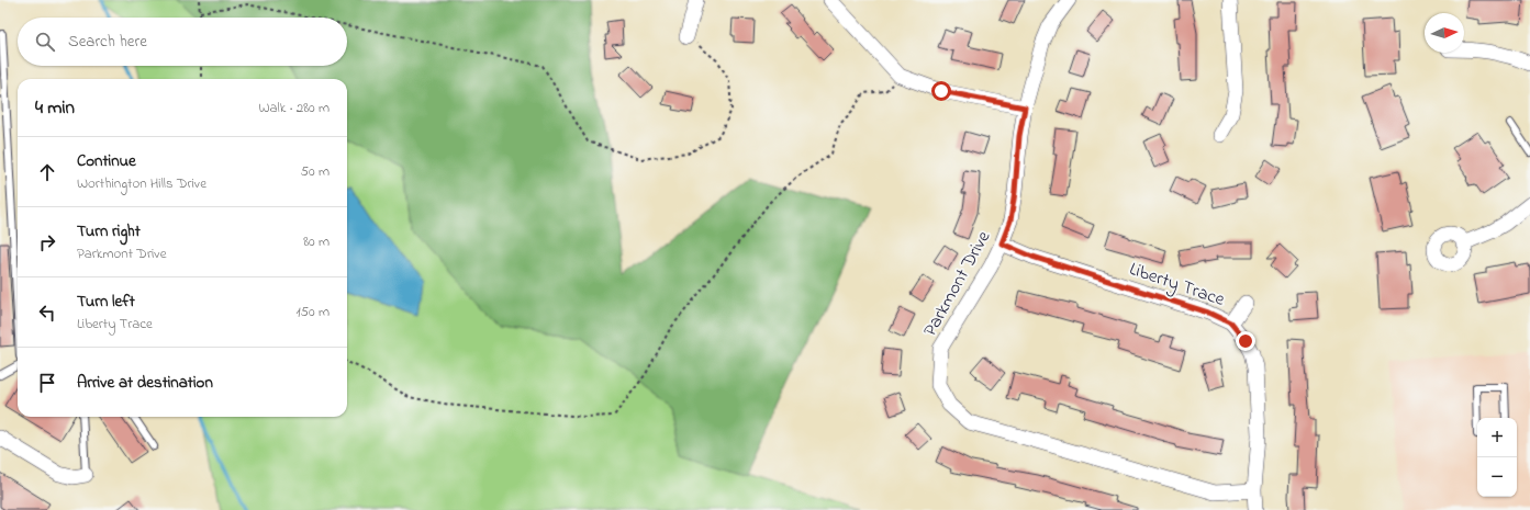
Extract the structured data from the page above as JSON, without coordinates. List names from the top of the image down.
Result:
{
  "streets": {
    "street": ["Parkmont Drive", "Liberty Trace"]
  },
  "crossings": [
    ["Parkmont Drive", "Liberty Trace"]
  ],
  "north": "right",
  "page": {
    "search": "Search here",
    "heading": ["4 min", "Walk · 280 m"],
    "list": [
      ["Continue", "Worthington Hills Drive", "50 m"],
      ["Turn right", "Parkmont Drive", "80 m"],
      ["Turn left", "Liberty Trace", "150 m"],
      "Arrive at destination"
    ],
    "map_buttons": ["+", "−"]
  }
}
